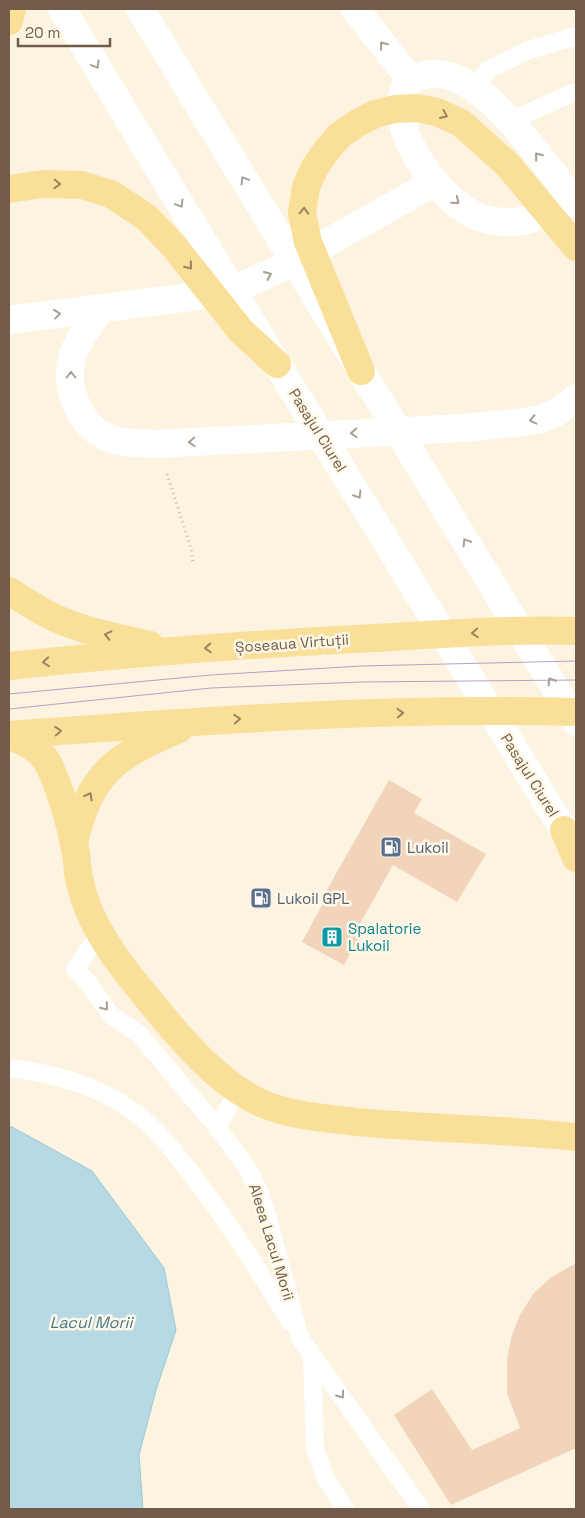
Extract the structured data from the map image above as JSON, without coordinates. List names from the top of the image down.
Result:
{
  "streets": {
    "main road": ["Pasajul Ciurel", "Șoseaua Virtuții"],
    "lane": ["Aleea Lacul Morii"]
  },
  "water": ["Lacul Morii"],
  "places": {
    "fuel station": ["Lukoil", "Lukoil GPL"],
    "building": ["Spalatorie Lukoil"]
  },
  "scale_bar": "20 m"
}
